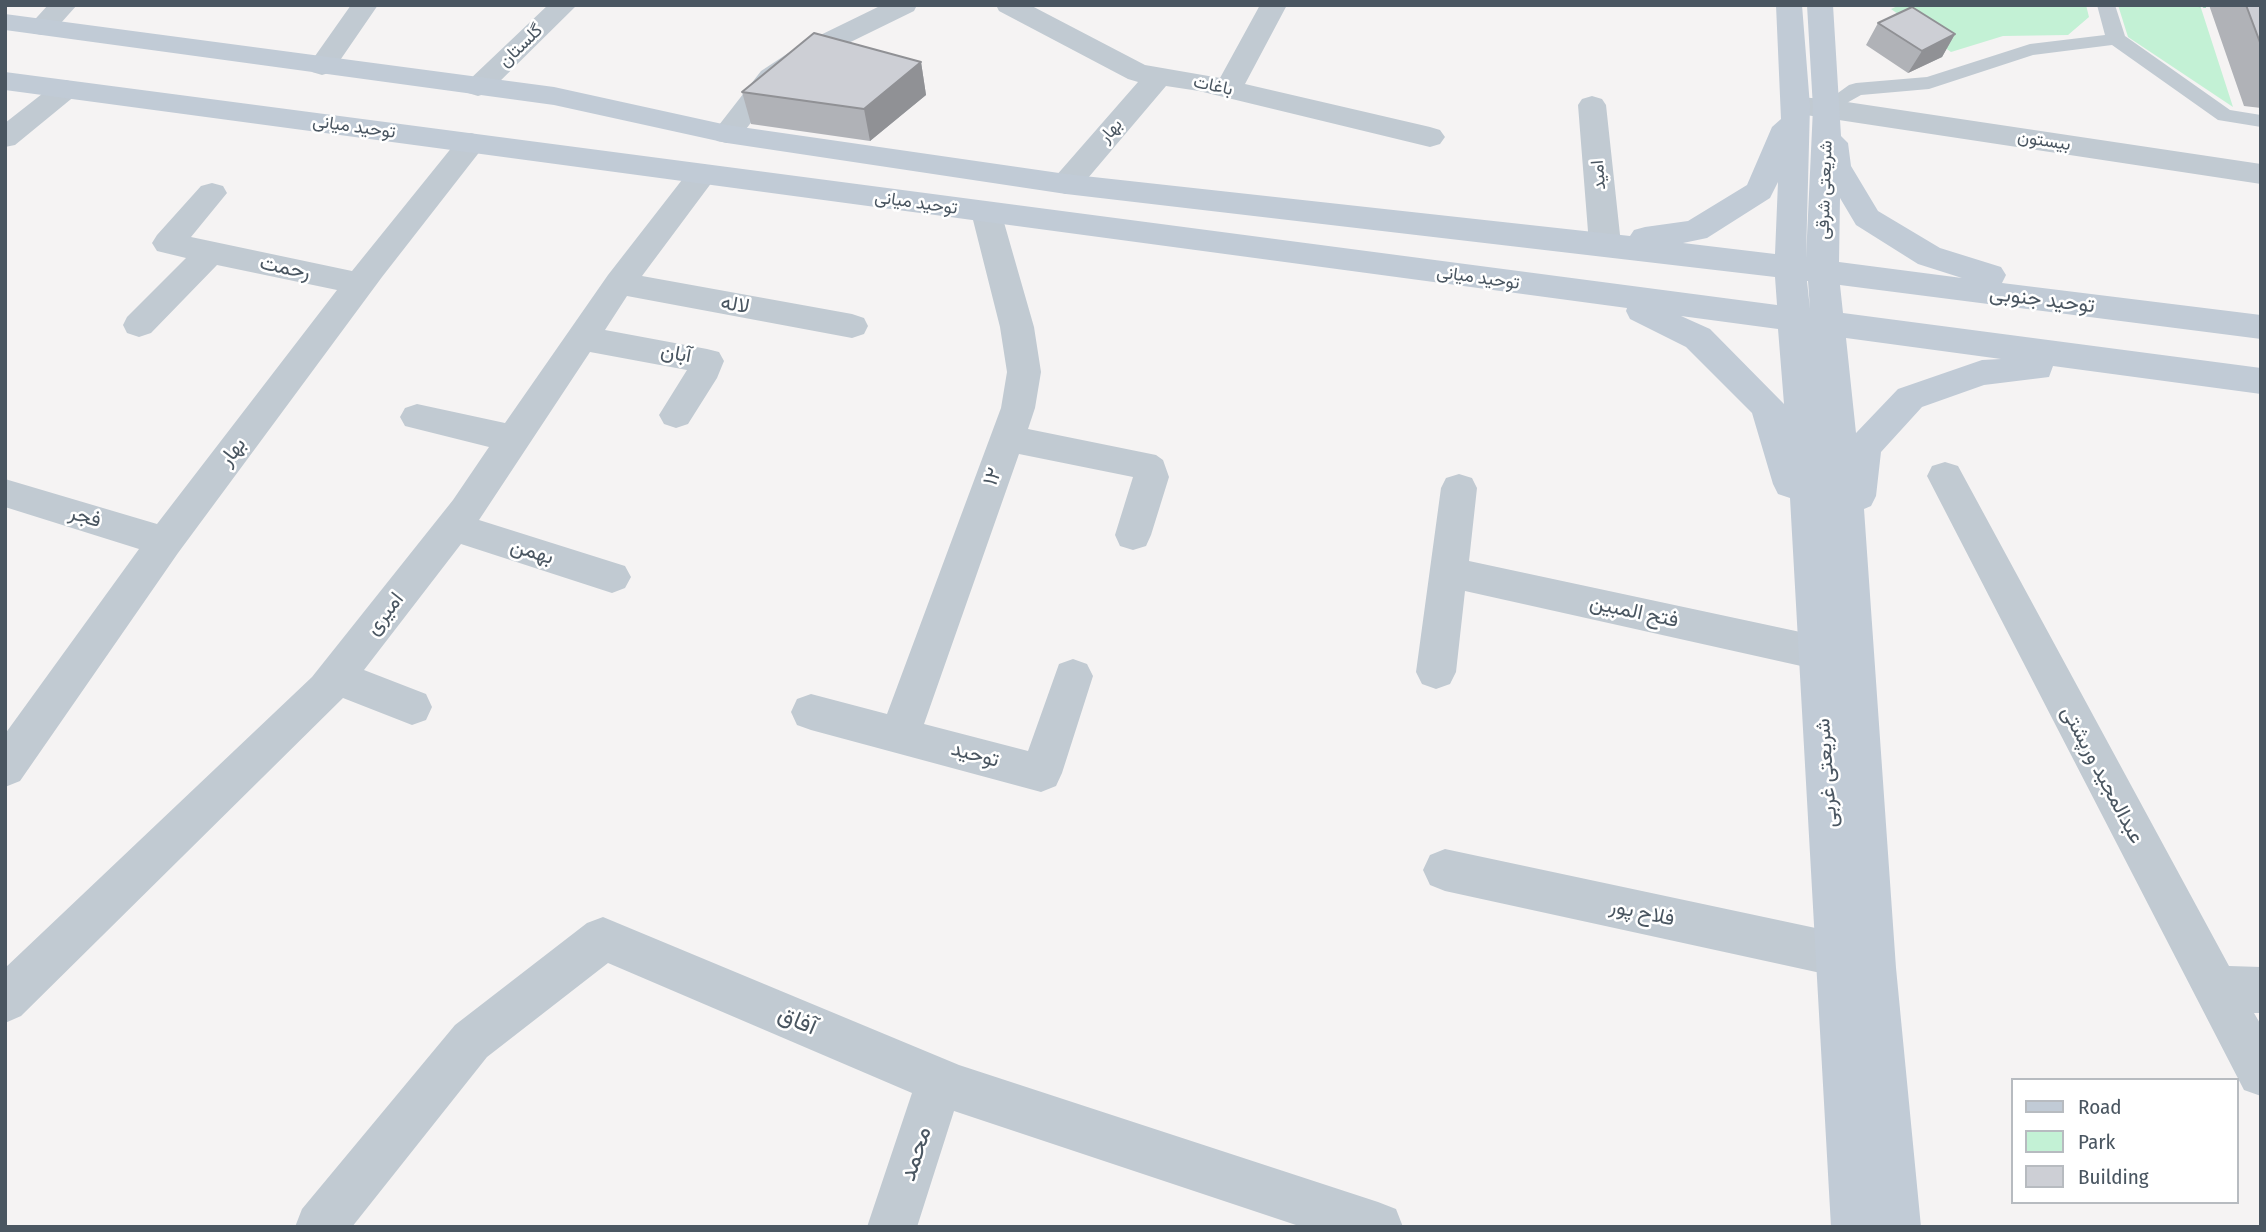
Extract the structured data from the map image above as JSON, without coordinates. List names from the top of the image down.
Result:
{
  "streets": {
    "main road": [
      "توحید میانی",
      "شریعتی شرقی",
      "توحید جنوبی",
      "شریعتی غربی"
    ],
    "street": [
      "گلستان",
      "باغات",
      "بهار",
      "بیستون",
      "امید",
      "رحمت",
      "لاله",
      "آبان",
      "۱۲",
      "فجر",
      "بهمن",
      "فتح المبین",
      "امیری",
      "توحید",
      "عبدالمجید ورپشتی",
      "فلاح پور",
      "آفاق",
      "محمد"
    ]
  },
  "crossings": [
    ["گلستان", "توحید میانی"],
    ["باغات", "بهار"],
    ["توحید میانی", "بهار"],
    ["توحید میانی", "امید"],
    ["توحید میانی", "شریعتی شرقی"],
    ["توحید میانی", "توحید جنوبی"],
    ["توحید میانی", "۱۲"],
    ["توحید میانی", "امیری"],
    ["توحید میانی", "شریعتی غربی"],
    ["بهار", "رحمت"],
    ["بهار", "فجر"],
    ["بیستون", "شریعتی شرقی"],
    ["شریعتی شرقی", "توحید جنوبی"],
    ["شریعتی شرقی", "شریعتی غربی"],
    ["لاله", "امیری"],
    ["آبان", "امیری"],
    ["۱۲", "توحید"],
    ["بهمن", "امیری"],
    ["فتح المبین", "شریعتی غربی"],
    ["شریعتی غربی", "فلاح پور"],
    ["آفاق", "محمد"]
  ],
  "legend": ["Road", "Park", "Building"]
}
